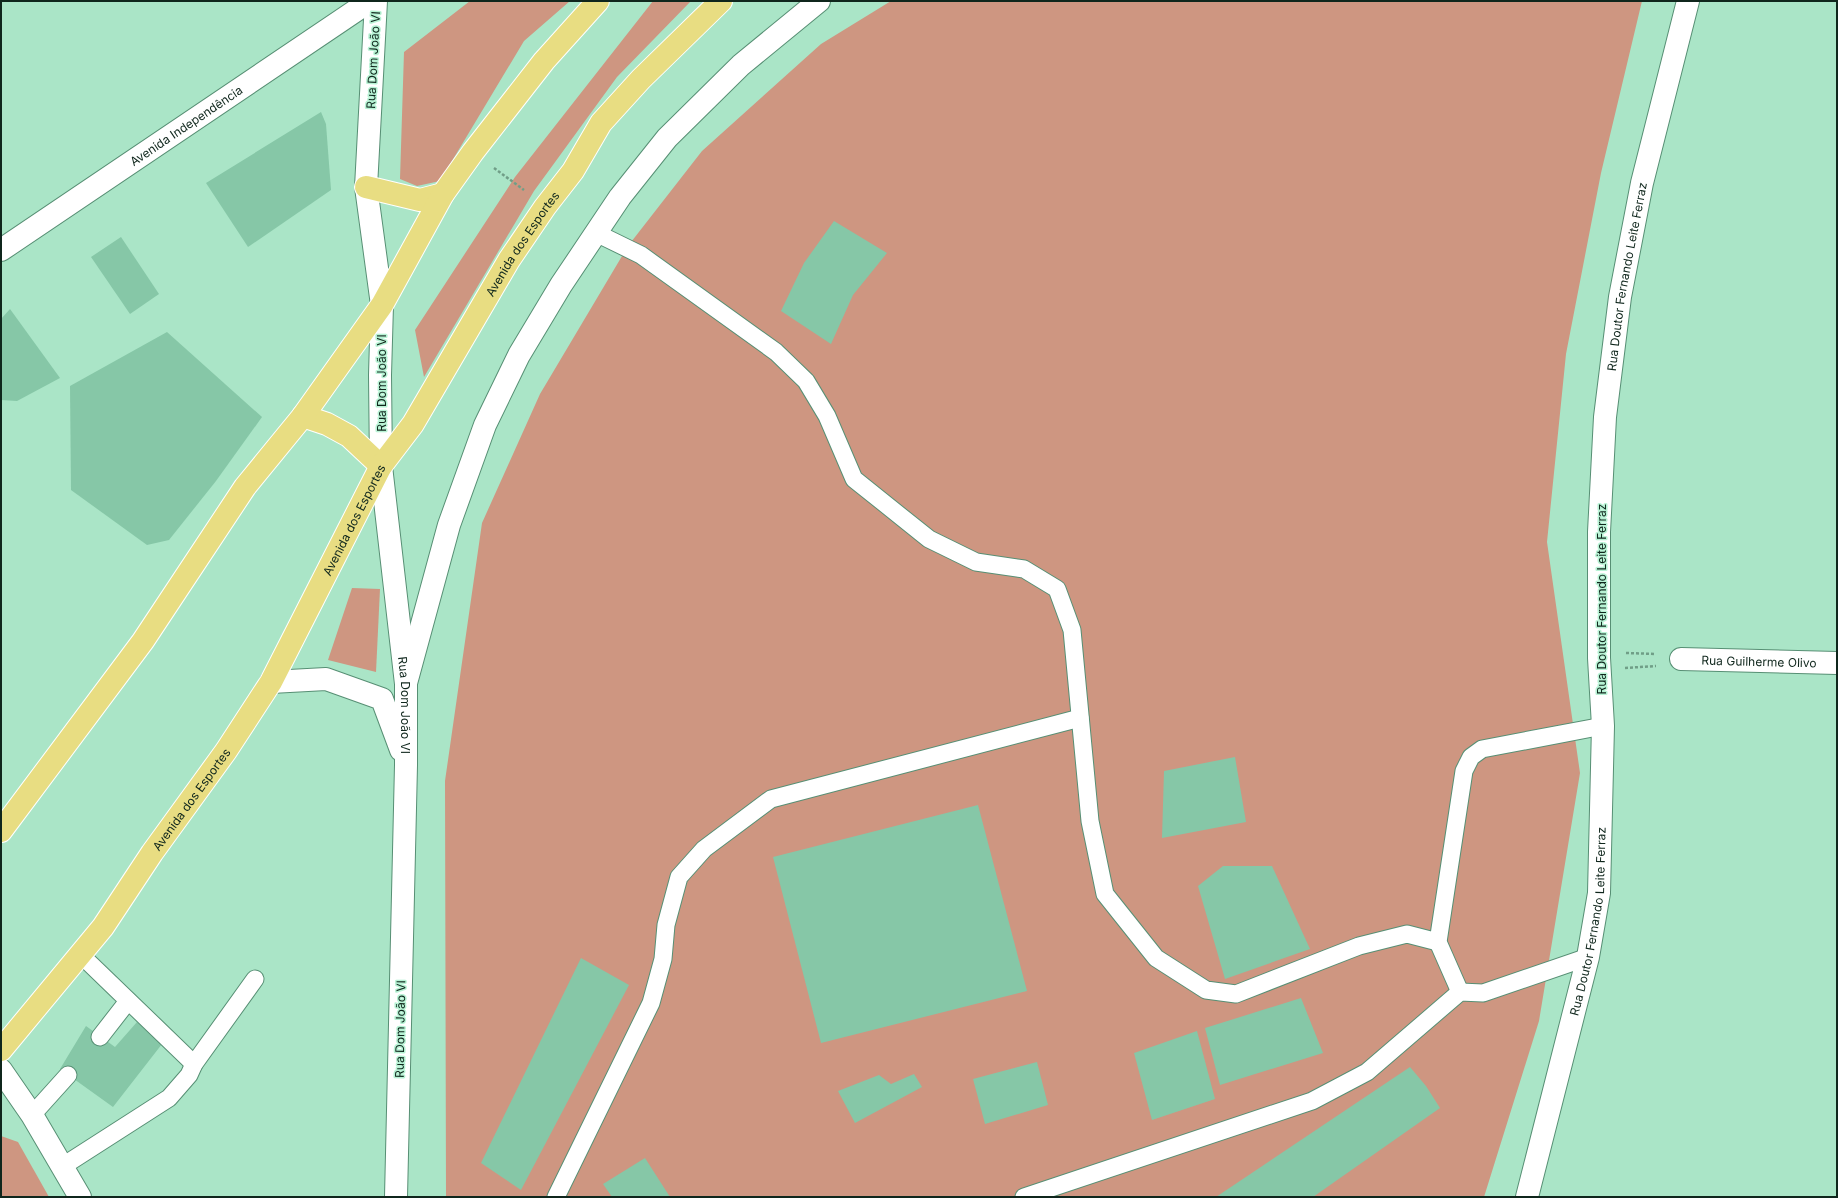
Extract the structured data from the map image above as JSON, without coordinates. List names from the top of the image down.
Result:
{
  "streets": {
    "main road": ["Avenida dos Esportes"],
    "street": [
      "Rua Dom João VI",
      "Avenida Independência",
      "Rua Doutor Fernando Leite Ferraz",
      "Rua Guilherme Olivo"
    ]
  },
  "crossings": [
    ["Rua Dom João VI", "Avenida dos Esportes"]
  ]
}
